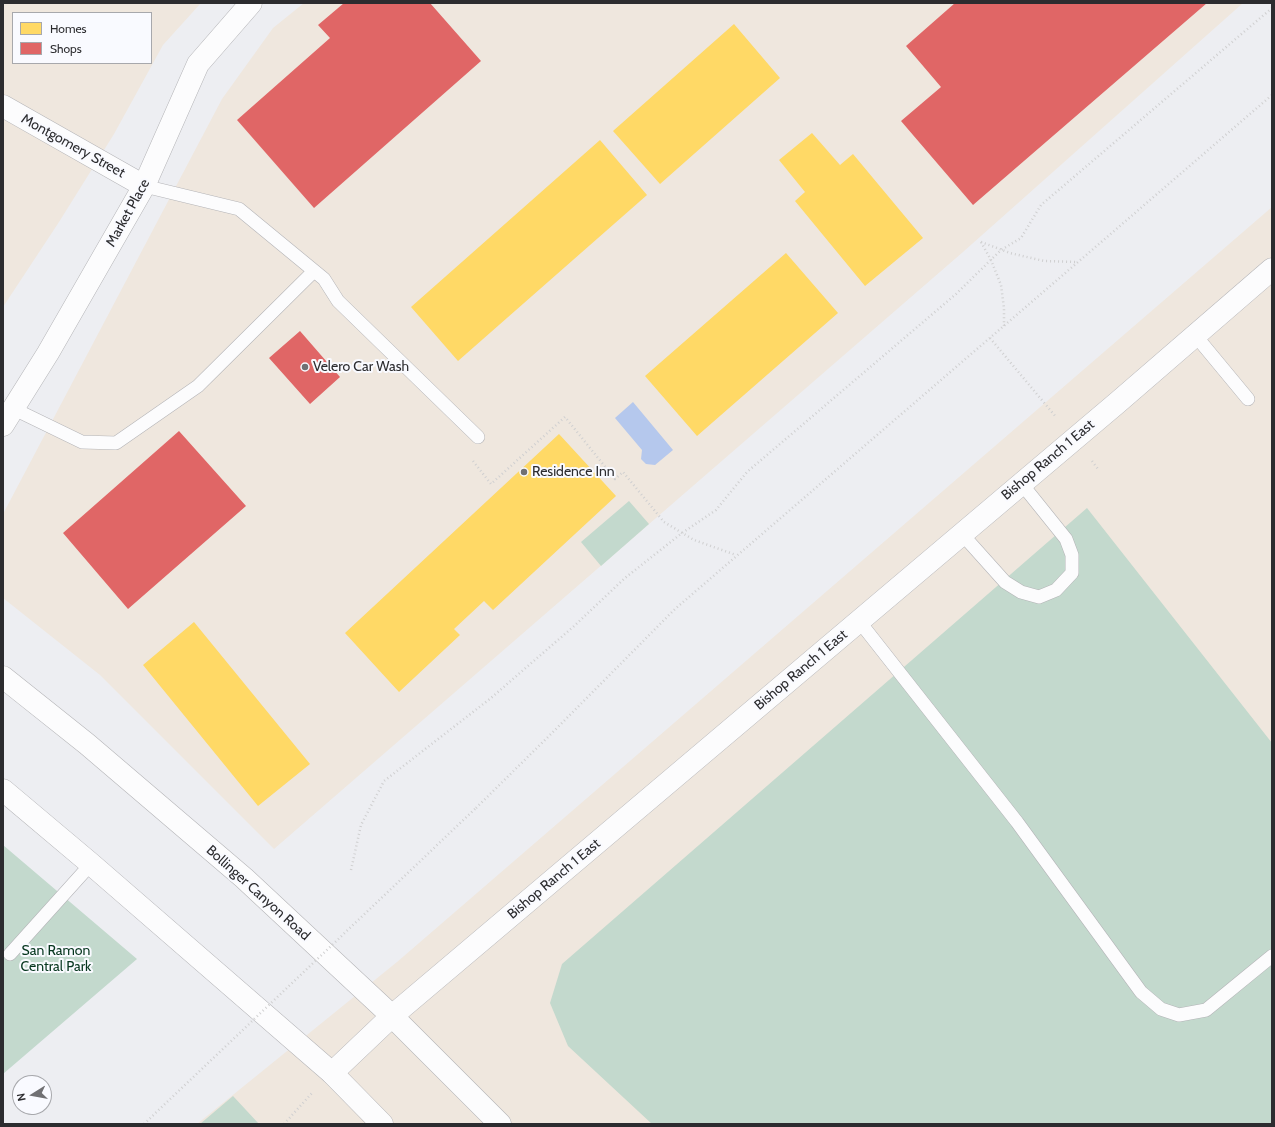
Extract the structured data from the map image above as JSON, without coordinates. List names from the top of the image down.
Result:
{
  "streets": {
    "street": [
      "Montgomery Street",
      "Market Place",
      "Bishop Ranch 1 East",
      "Bollinger Canyon Road"
    ]
  },
  "crossings": [
    ["Montgomery Street", "Market Place"],
    ["Bishop Ranch 1 East", "Bollinger Canyon Road"]
  ],
  "parks": ["San Ramon Central Park"],
  "places": ["Velero Car Wash", "Residence Inn"],
  "legend": ["Homes", "Shops"],
  "north": "left"
}
